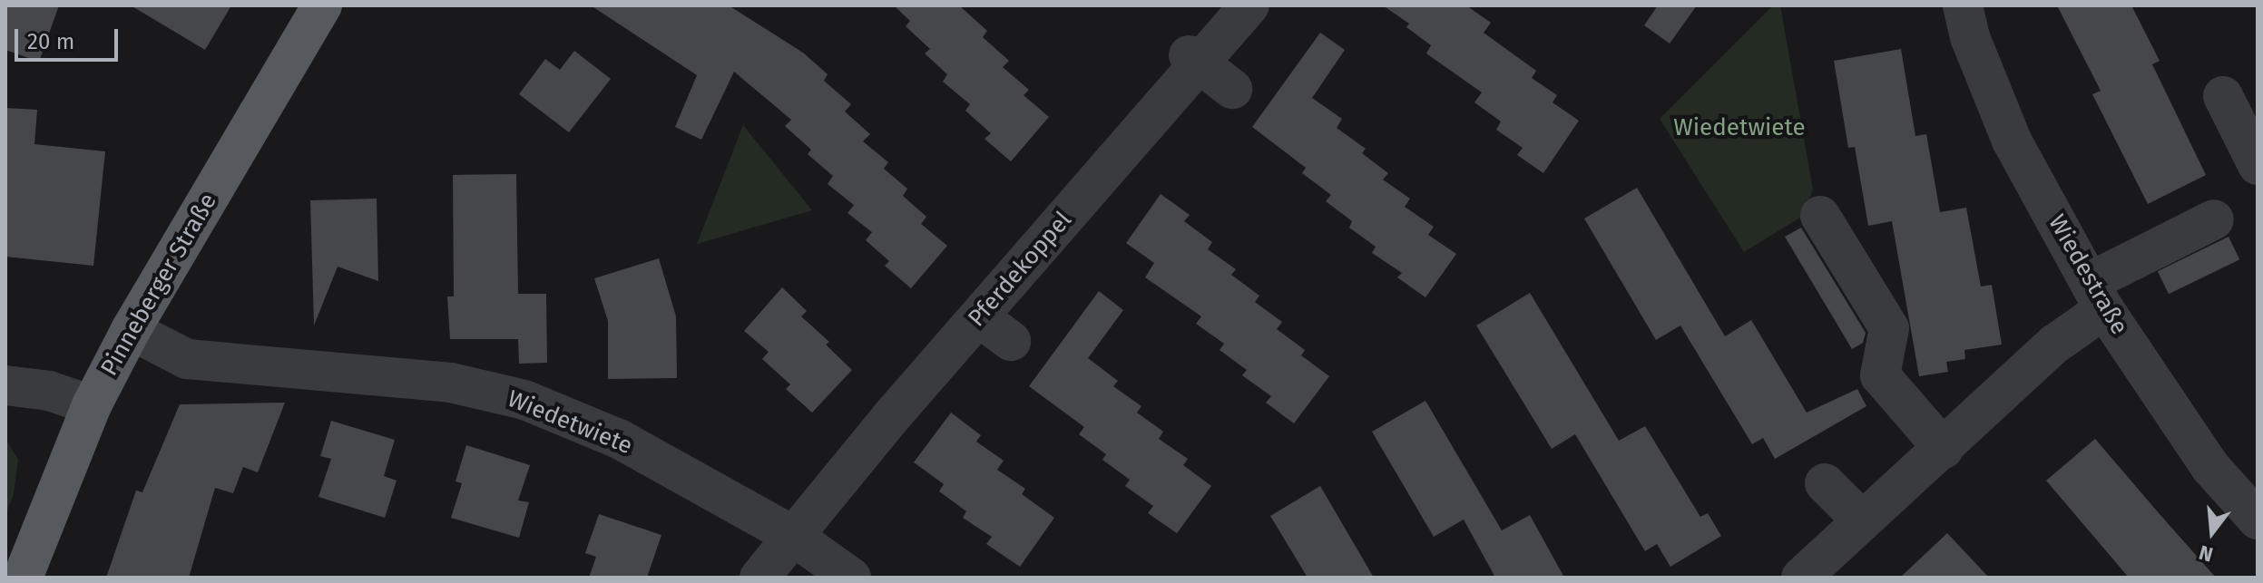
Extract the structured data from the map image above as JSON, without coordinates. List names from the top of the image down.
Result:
{
  "streets": {
    "main road": ["Pinneberger Straße"],
    "street": ["Pferdekoppel", "Wiedestraße", "Wiedetwiete"]
  },
  "crossings": [
    ["Pferdekoppel", "Wiedetwiete"],
    ["Pinneberger Straße", "Wiedetwiete"]
  ],
  "parks": ["Wiedetwiete"],
  "scale_bar": "20 m",
  "north": "bottom"
}
